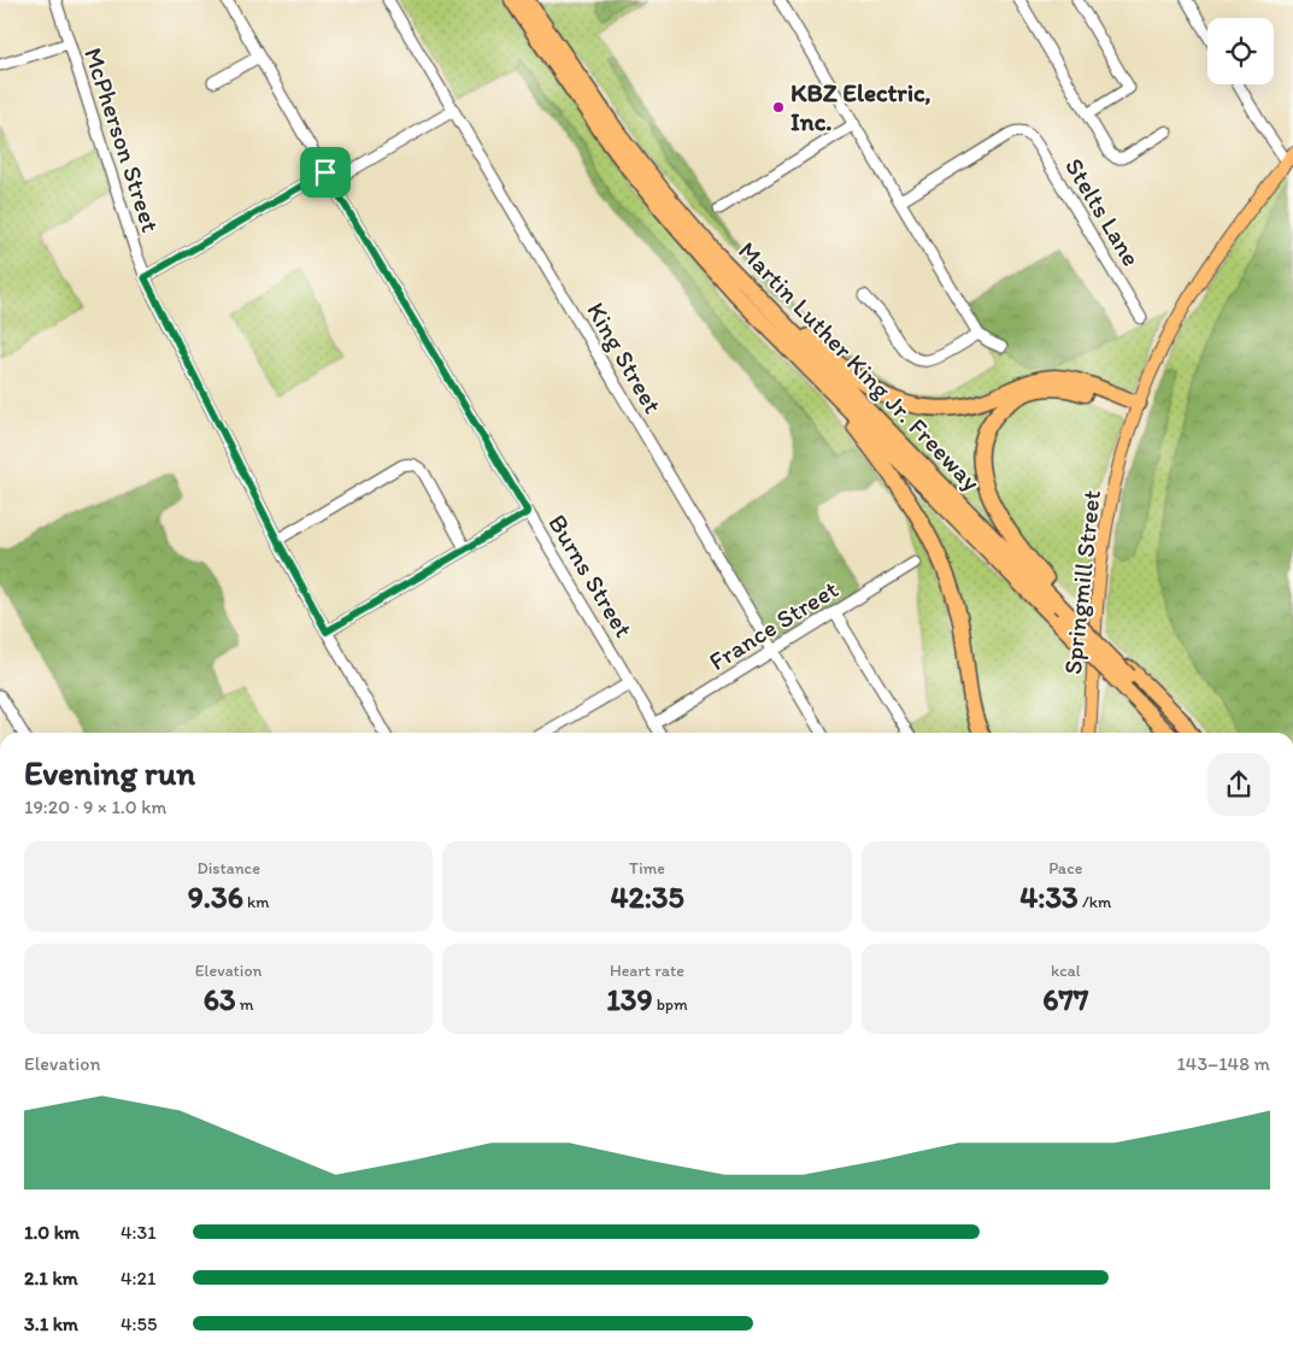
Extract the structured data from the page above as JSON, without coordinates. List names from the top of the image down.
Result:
{
  "streets": {
    "highway": ["Martin Luther King Jr. Freeway"],
    "main road": ["Springmill Street"],
    "street": [
      "McPherson Street",
      "Stelts Lane",
      "King Street",
      "Burns Street",
      "France Street"
    ]
  },
  "crossings": [
    ["King Street", "France Street"],
    ["Burns Street", "France Street"]
  ],
  "places": ["KBZ Electric, Inc."],
  "page": {
    "heading": ["Evening run", "19:20 · 9 × 1.0 km"],
    "stats": [
      ["Distance", "9.36 km"],
      ["Time", "42:35"],
      ["Pace", "4:33 /km"],
      ["Elevation", "63 m"],
      ["Heart rate", "139 bpm"],
      ["kcal", "677"]
    ],
    "chart": ["Elevation", "143–148 m"],
    "list": [
      {
        "name": "1.0 km",
        "note": "4:31"
      },
      {
        "name": "2.1 km",
        "note": "4:21"
      },
      {
        "name": "3.1 km",
        "note": "4:55"
      }
    ]
  }
}
